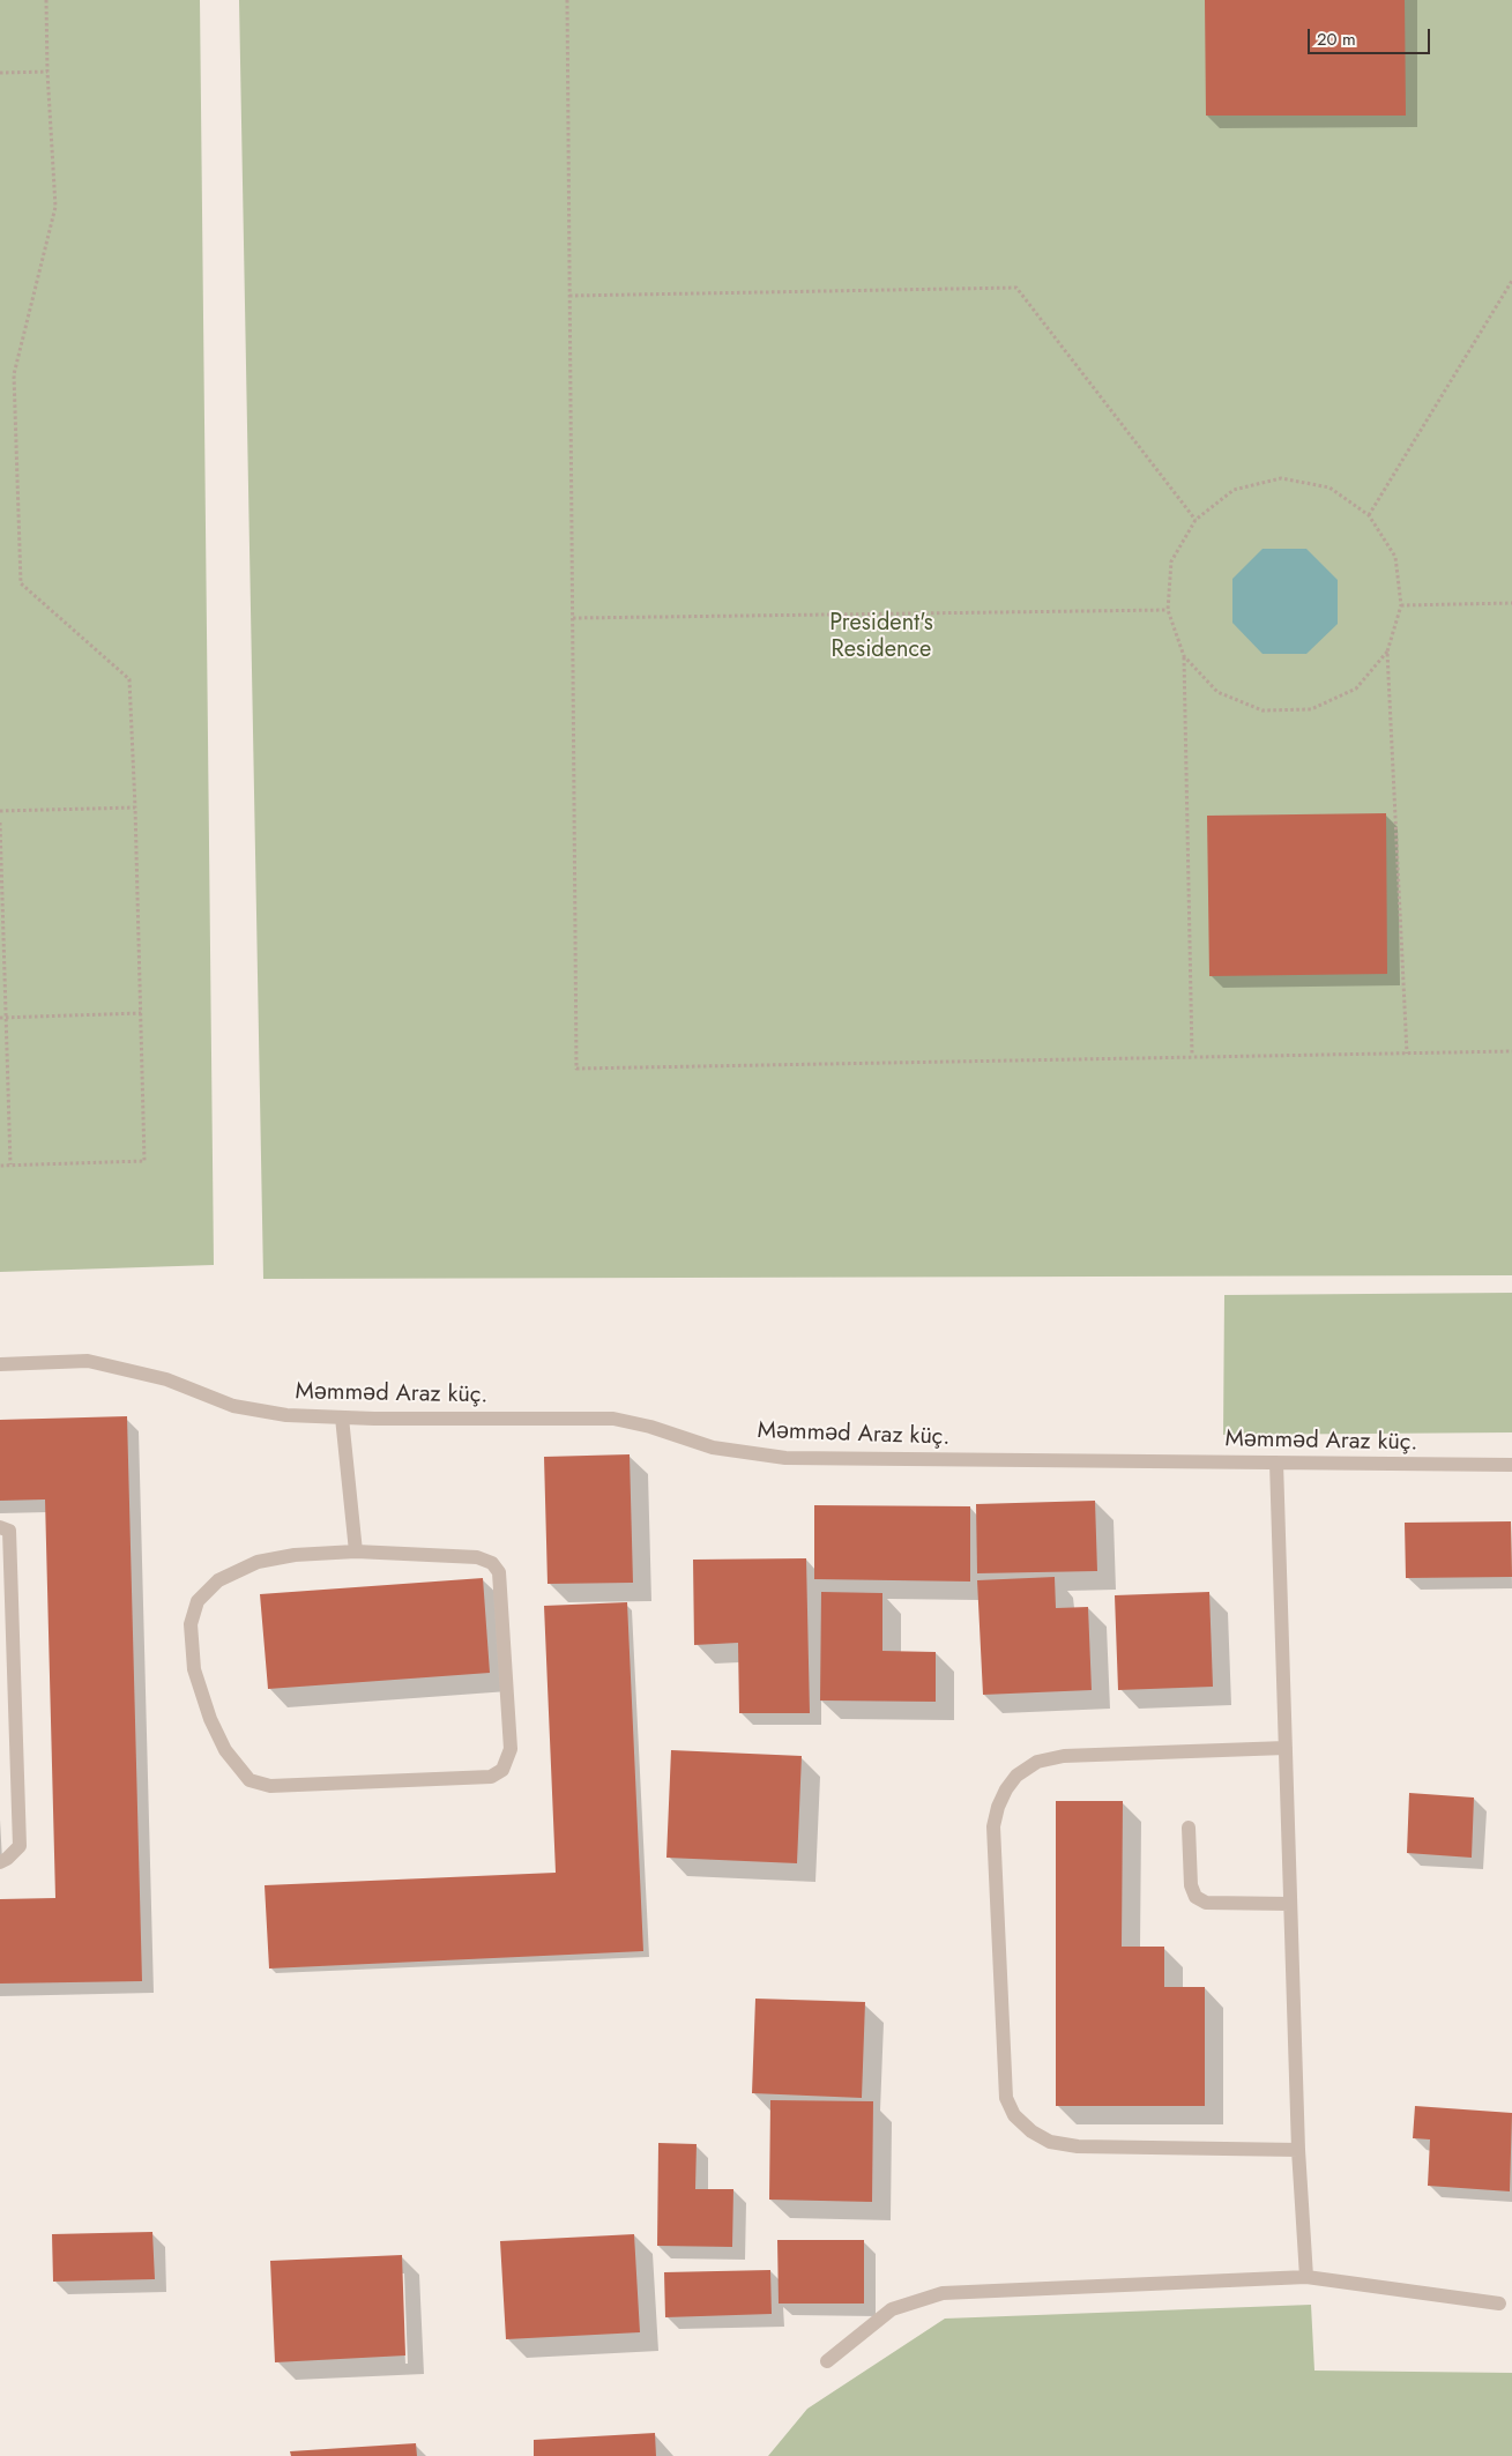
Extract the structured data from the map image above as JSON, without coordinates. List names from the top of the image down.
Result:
{
  "streets": {
    "street": ["Məmməd Araz küç."]
  },
  "parks": ["President's Residence"],
  "scale_bar": "20 m"
}
